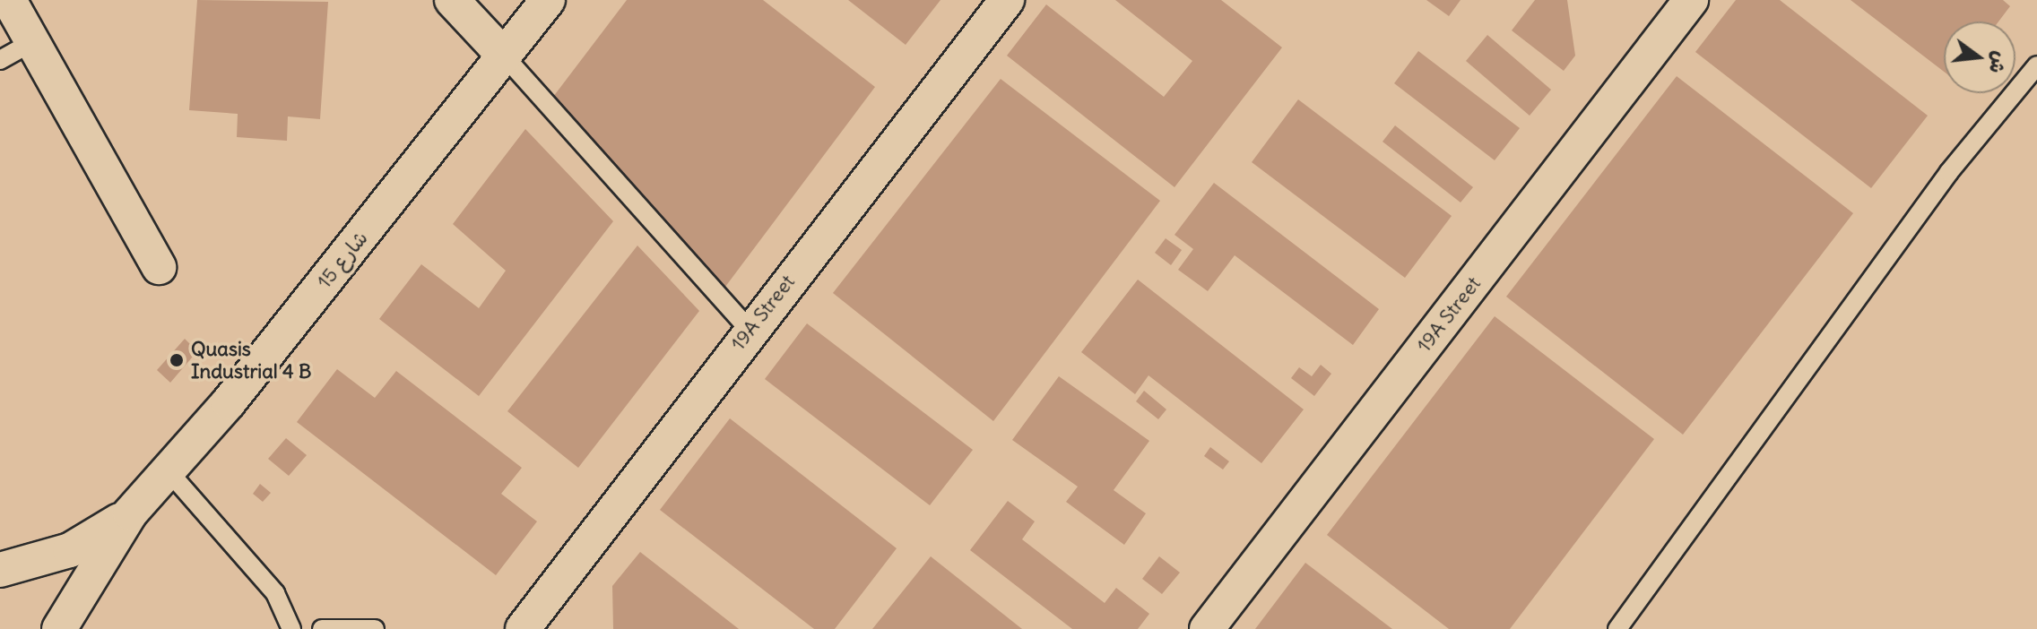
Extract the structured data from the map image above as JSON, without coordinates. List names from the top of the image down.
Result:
{
  "streets": {
    "street": ["شارع 15", "19A Street"]
  },
  "places": ["Quasis Industrial 4 B"],
  "north": "right"
}
